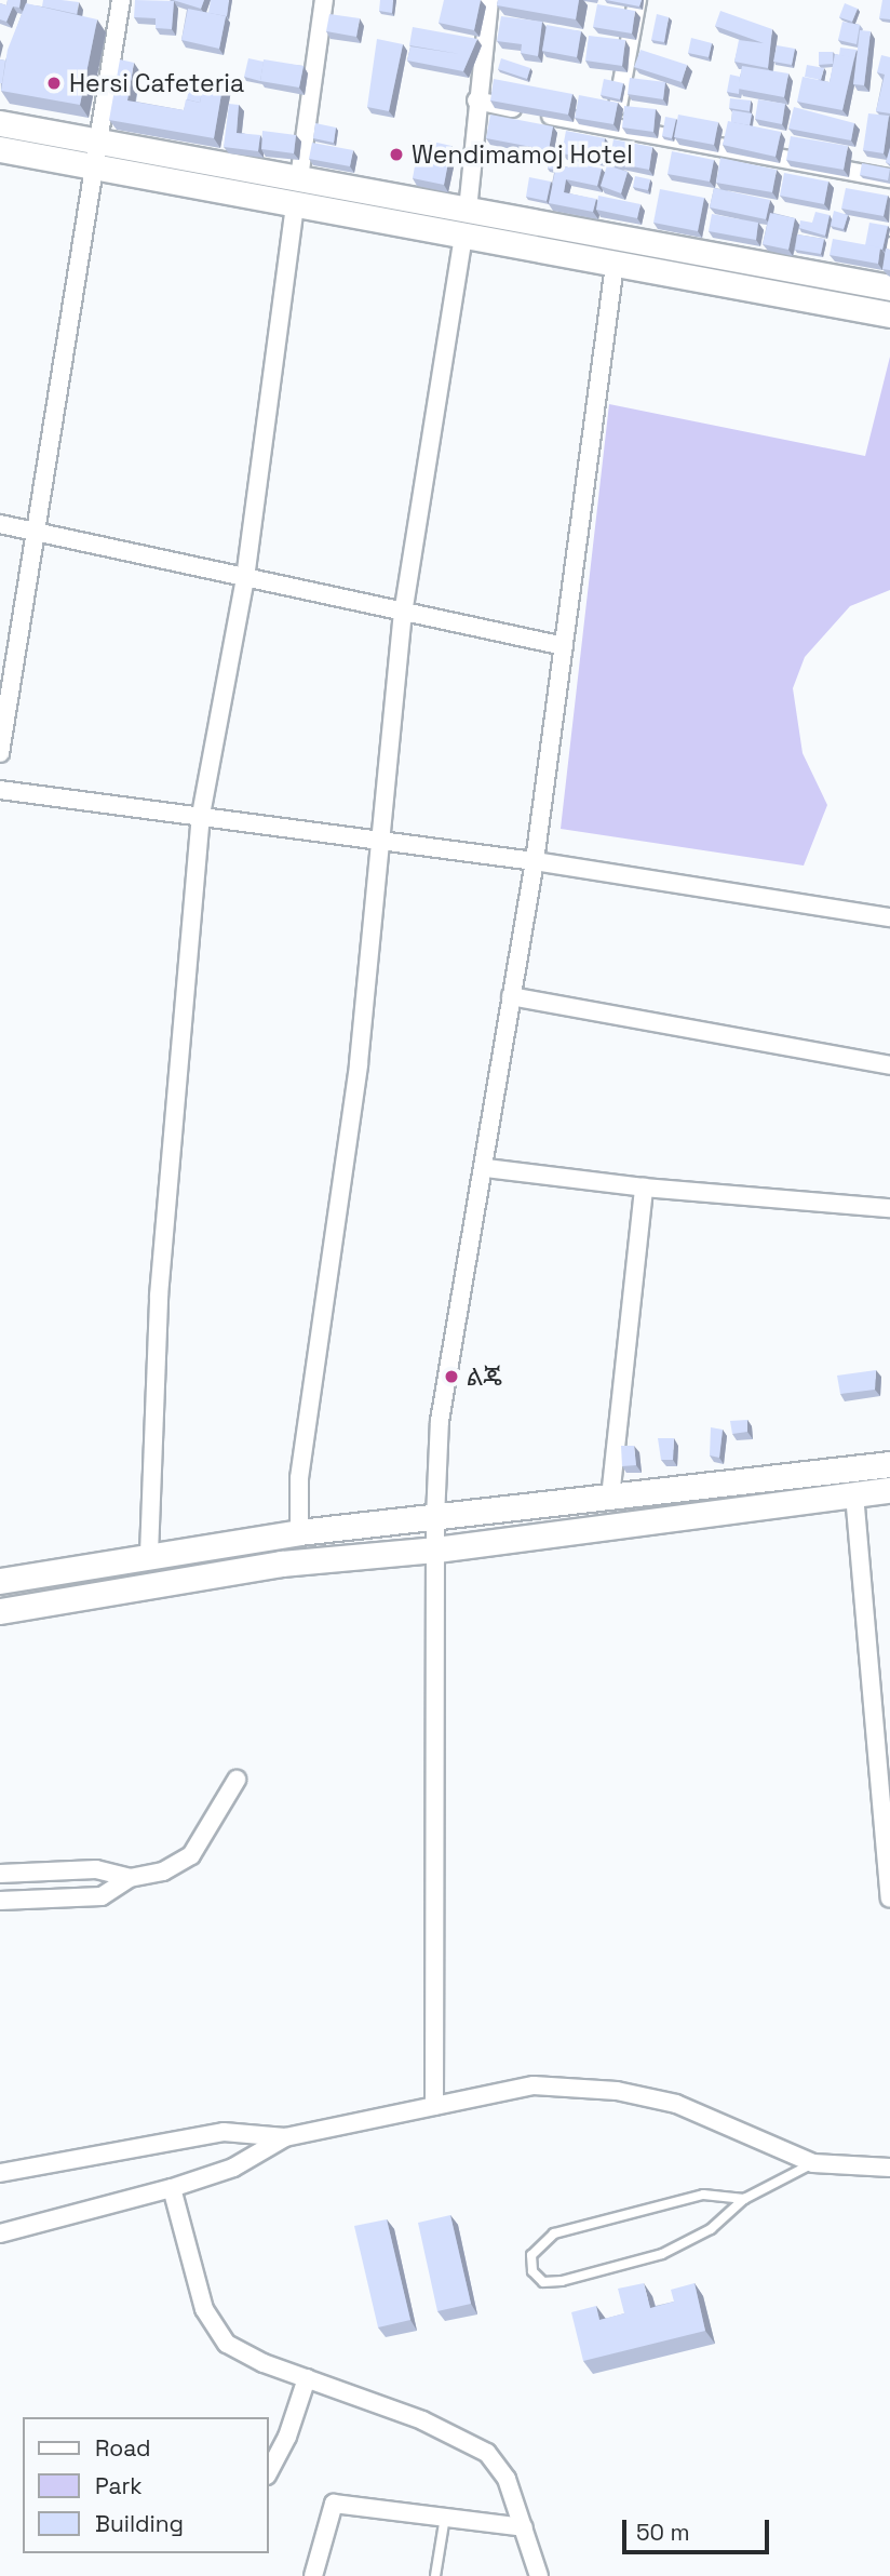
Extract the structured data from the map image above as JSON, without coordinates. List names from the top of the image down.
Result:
{
  "places": ["Hersi Cafeteria", "Wendimamoj Hotel", "ልጄ"],
  "legend": ["Road", "Park", "Building"],
  "scale_bar": "50 m"
}
